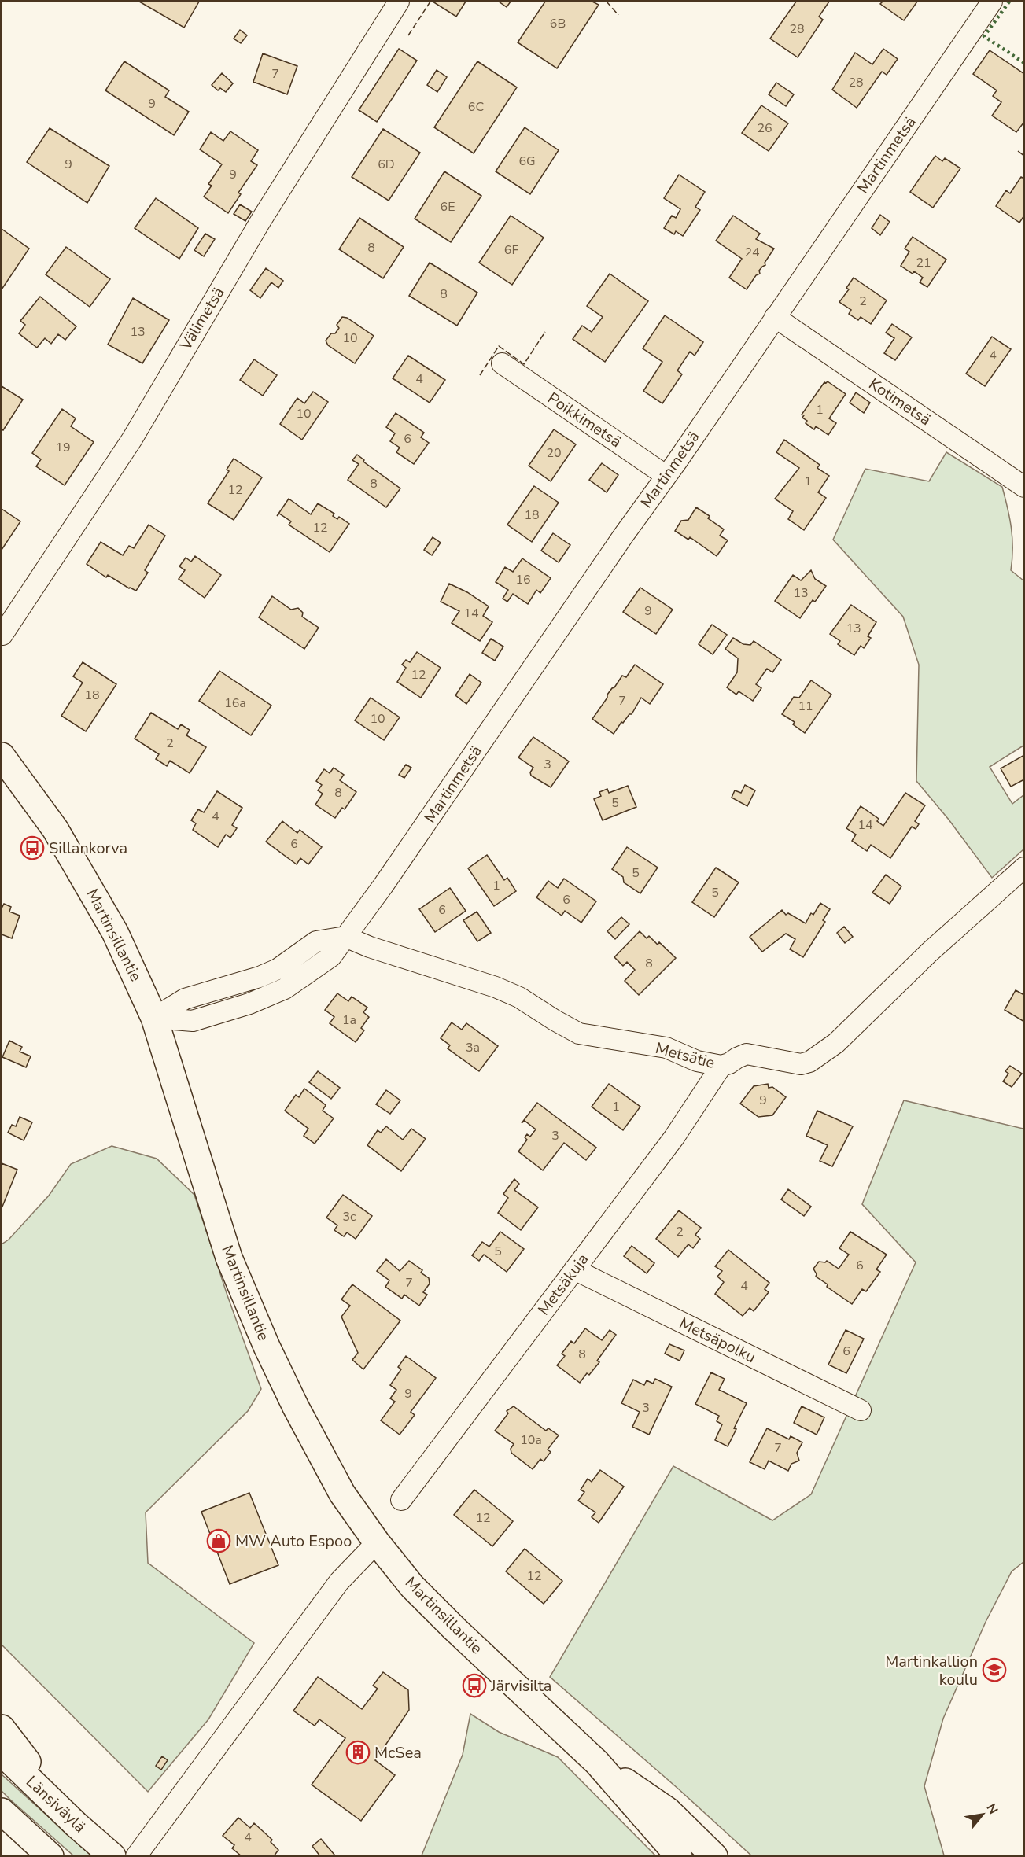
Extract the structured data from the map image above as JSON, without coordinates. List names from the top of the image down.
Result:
{
  "streets": {
    "main road": ["Martinsillantie", "Länsiväylä"],
    "street": [
      "Martinmetsä",
      "Välimetsä",
      "Kotimetsä",
      "Poikkimetsä",
      "Metsätie",
      "Metsäkuja",
      "Metsäpolku"
    ]
  },
  "crossings": [
    ["Martinmetsä", "Kotimetsä"],
    ["Martinmetsä", "Poikkimetsä"],
    ["Martinmetsä", "Martinsillantie"],
    ["Martinmetsä", "Metsätie"],
    ["Metsätie", "Metsäkuja"],
    ["Metsäkuja", "Metsäpolku"]
  ],
  "places": {
    "bus stop": ["Sillankorva", "Järvisilta"],
    "shop": ["MW Auto Espoo"],
    "school or university": ["Martinkallion koulu"],
    "building": ["McSea"]
  },
  "house_numbers": [
    "6B",
    "28",
    "7",
    "28",
    "9",
    "6C",
    "26",
    "6G",
    "9",
    "6D",
    "9",
    "6E",
    "8",
    "6F",
    "24",
    "21",
    "8",
    "2",
    "13",
    "10",
    "4",
    "4",
    "1",
    "10",
    "6",
    "19",
    "20",
    "1",
    "8",
    "12",
    "18",
    "12",
    "16",
    "13",
    "9",
    "14",
    "13",
    "12",
    "18",
    "7",
    "16a",
    "11",
    "10",
    "2",
    "3",
    "8",
    "5",
    "4",
    "14",
    "6",
    "5",
    "1",
    "5",
    "6",
    "6",
    "8",
    "1a",
    "3a",
    "9",
    "1",
    "3",
    "3c",
    "2",
    "5",
    "6",
    "7",
    "4",
    "6",
    "8",
    "9",
    "3",
    "10a",
    "7",
    "12",
    "12",
    "4"
  ],
  "north": "top right"
}
